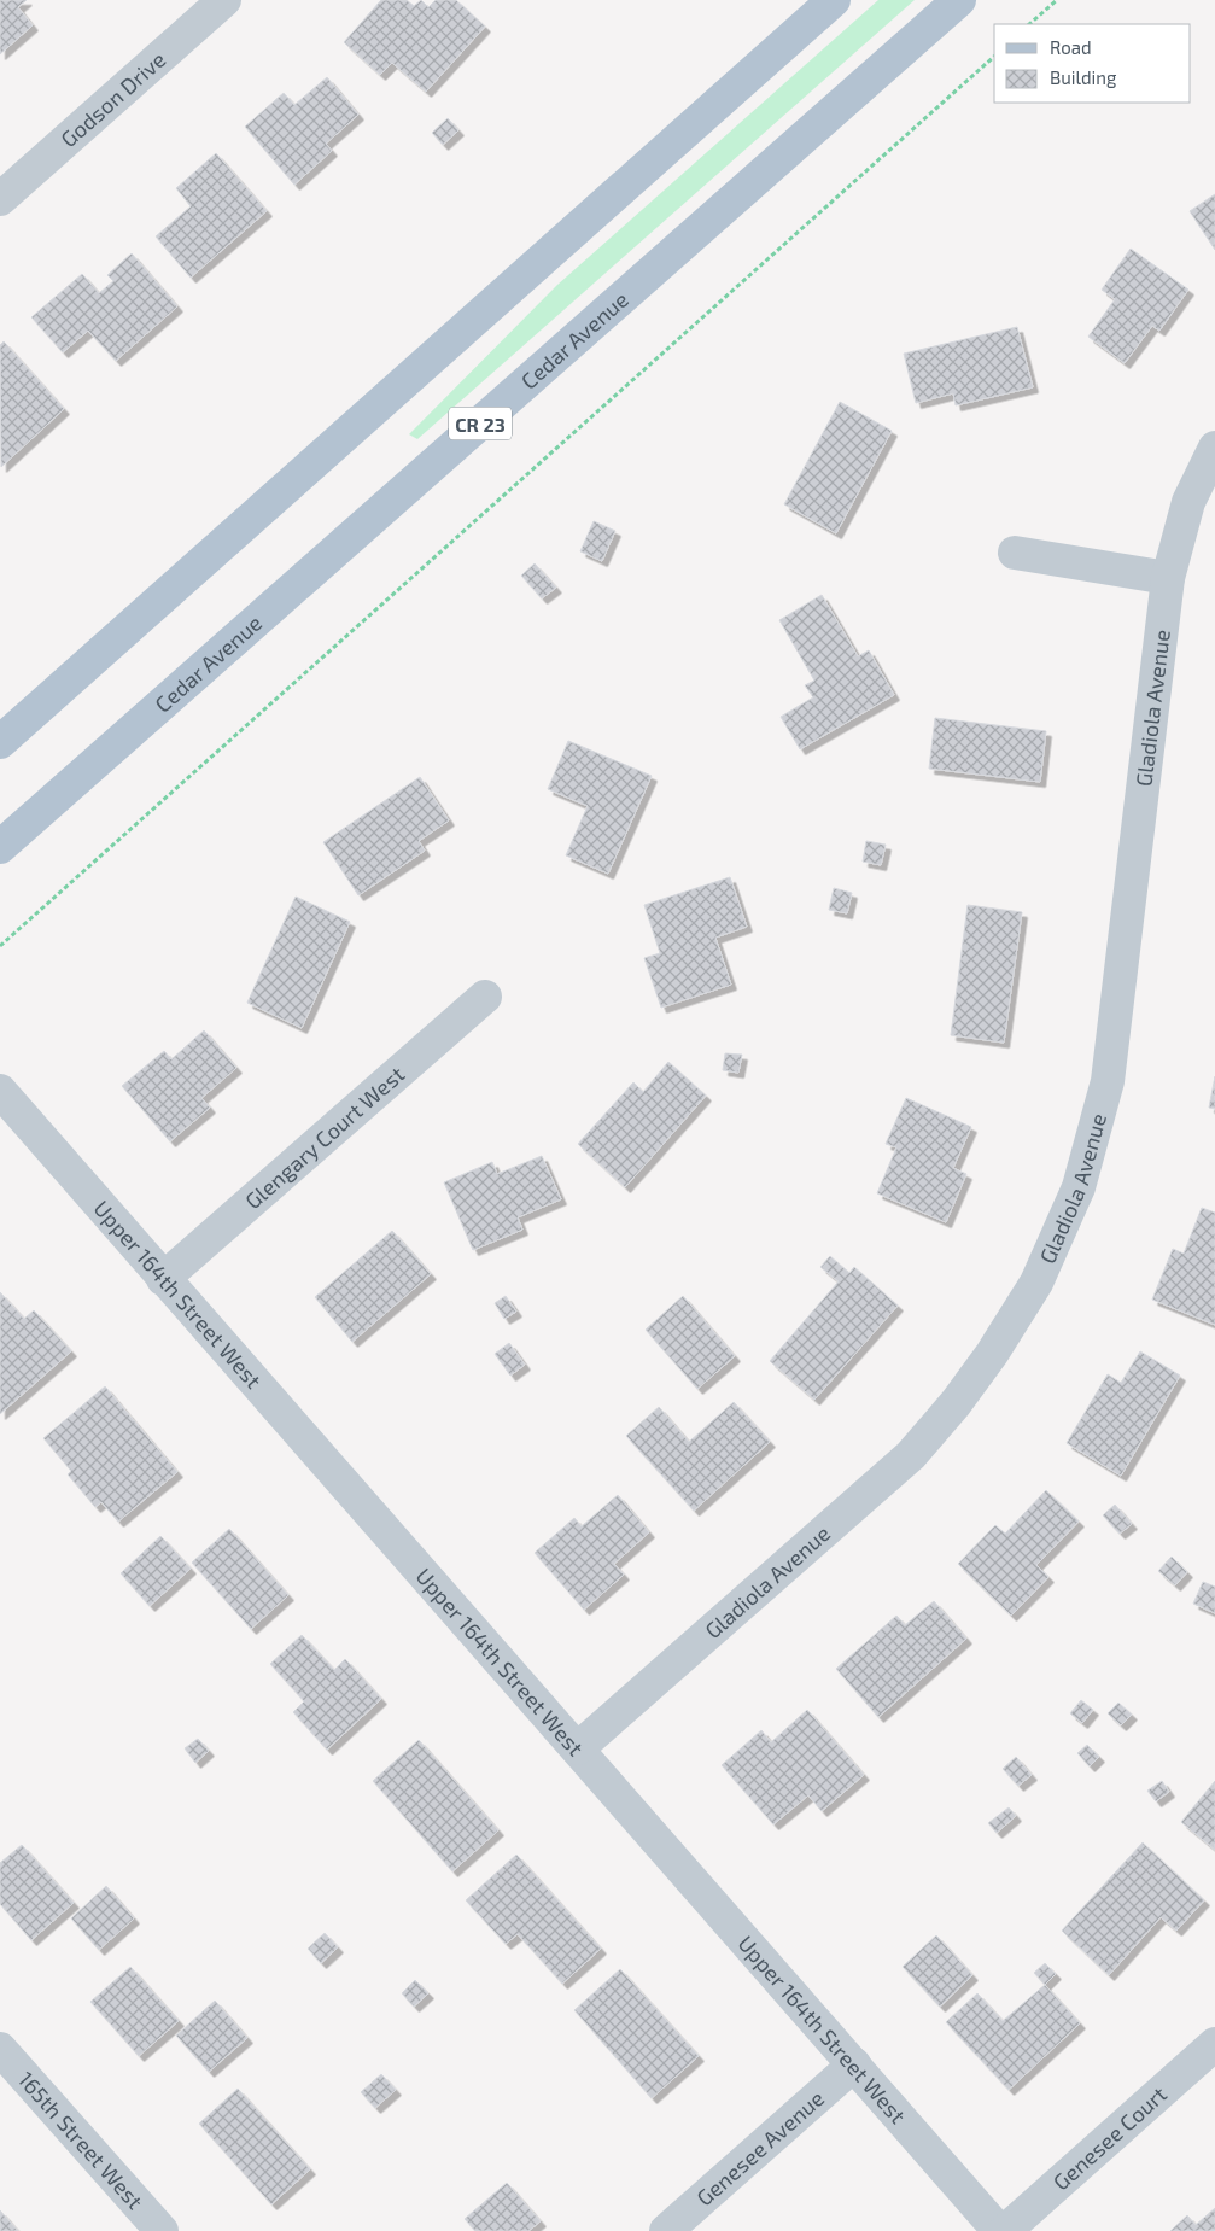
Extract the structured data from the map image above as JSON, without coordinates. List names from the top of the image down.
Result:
{
  "streets": {
    "main road": ["Cedar Avenue", "CR 23"],
    "street": [
      "Godson Drive",
      "Gladiola Avenue",
      "Glengary Court West",
      "Upper 164th Street West",
      "Genesee Court",
      "165th Street West",
      "Genesee Avenue"
    ]
  },
  "crossings": [
    ["Gladiola Avenue", "Upper 164th Street West"],
    ["Glengary Court West", "Upper 164th Street West"],
    ["Upper 164th Street West", "Genesee Avenue"]
  ],
  "legend": ["Road", "Building"]
}
